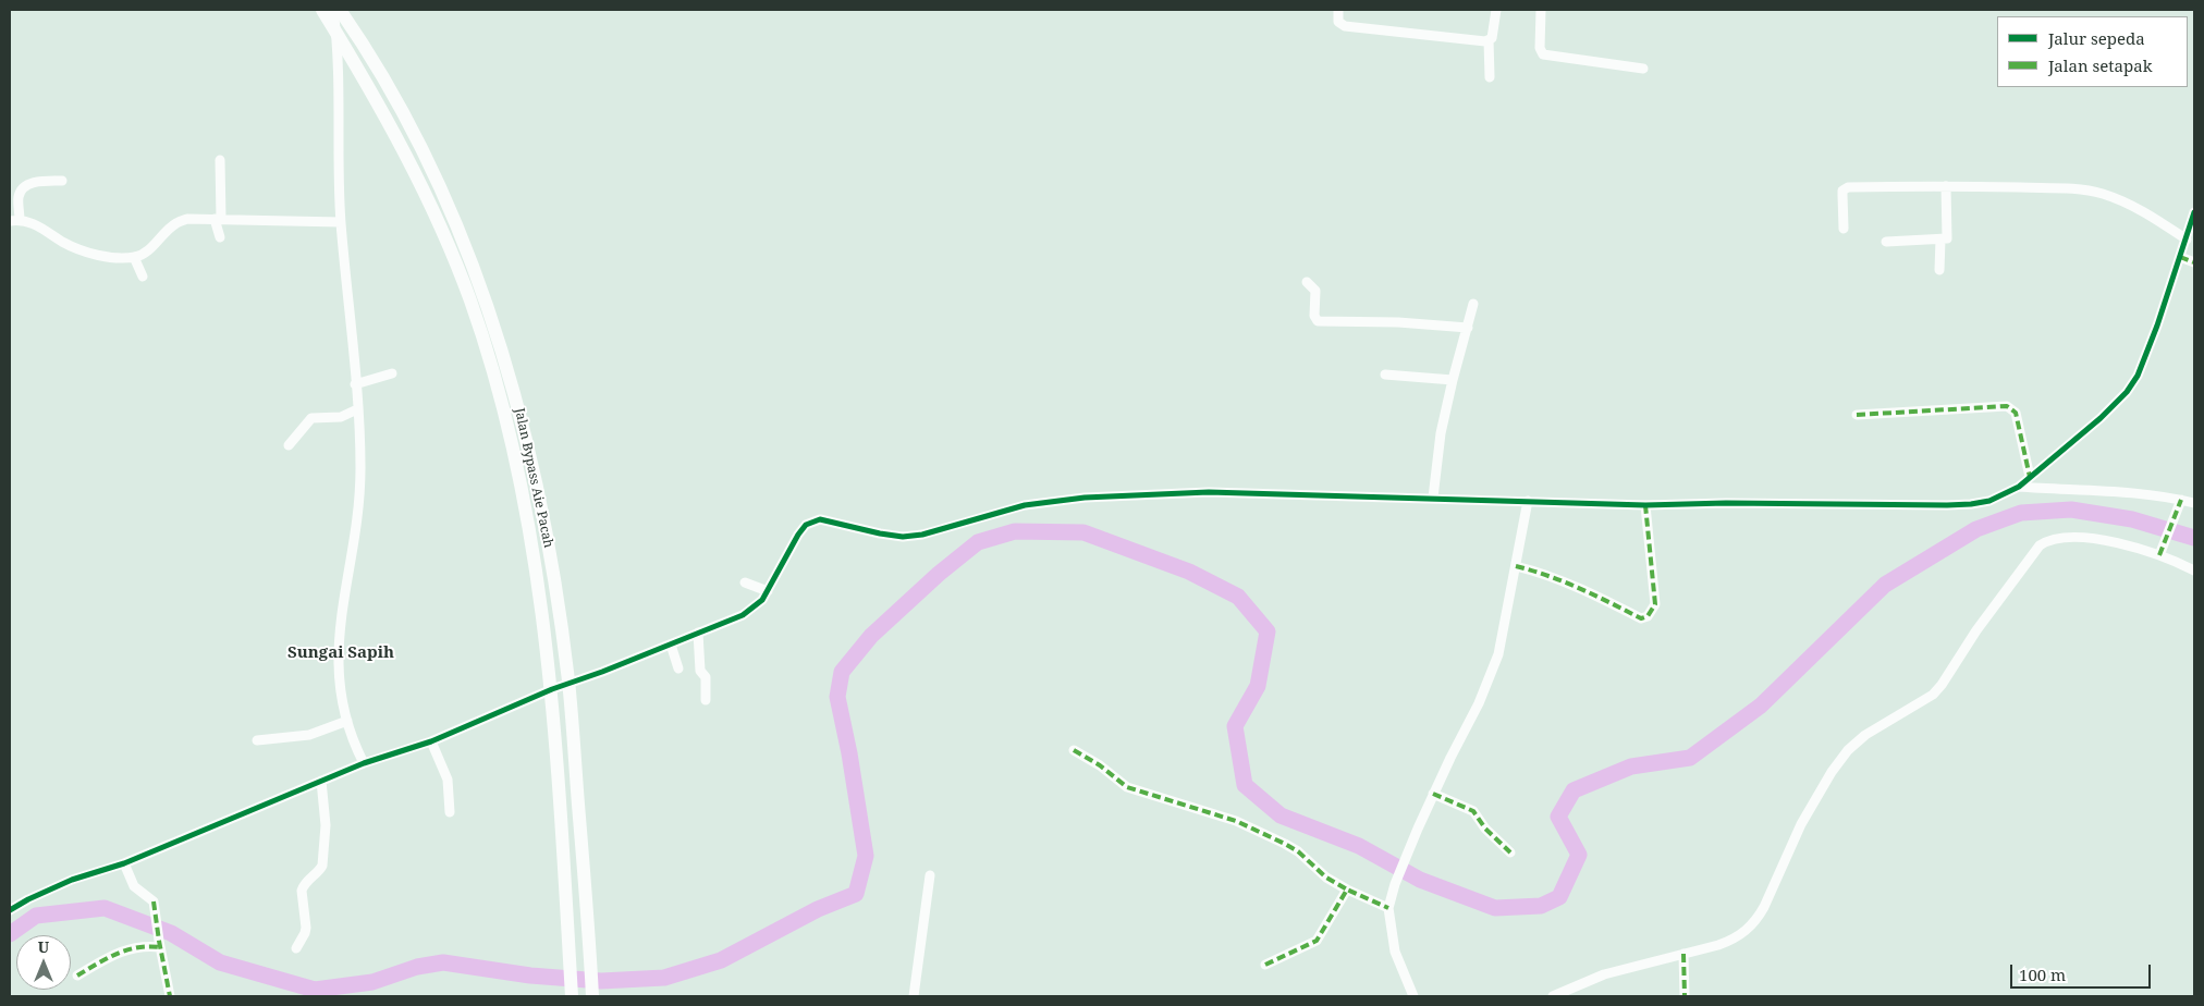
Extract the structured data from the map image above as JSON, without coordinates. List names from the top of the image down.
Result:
{
  "streets": {
    "highway": ["Jalan Bypass Aie Pacah"]
  },
  "districts": ["Sungai Sapih"],
  "legend": ["Jalur sepeda", "Jalan setapak"],
  "scale_bar": "100 m",
  "north": "top"
}
